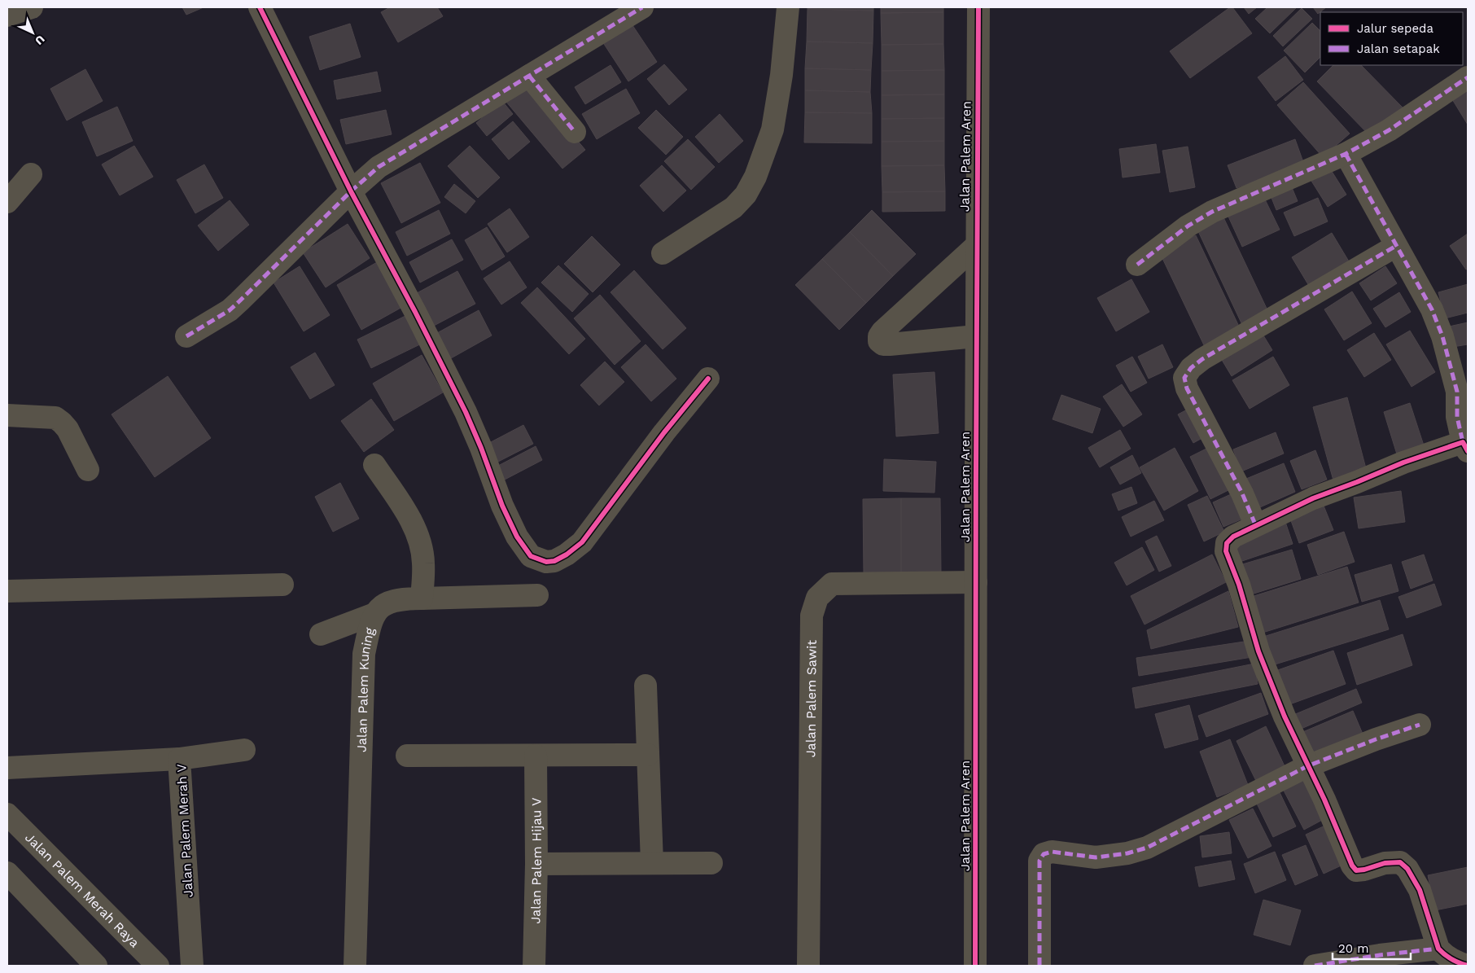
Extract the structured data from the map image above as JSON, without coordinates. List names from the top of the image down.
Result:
{
  "streets": {
    "street": [
      "Jalan Palem Aren",
      "Jalan Palem Kuning",
      "Jalan Palem Sawit",
      "Jalan Palem Merah V",
      "Jalan Palem Hijau V",
      "Jalan Palem Merah Raya"
    ]
  },
  "crossings": [
    ["Jalan Palem Aren", "Jalan Palem Sawit"]
  ],
  "legend": ["Jalur sepeda", "Jalan setapak"],
  "scale_bar": "20 m",
  "north": "bottom right"
}
